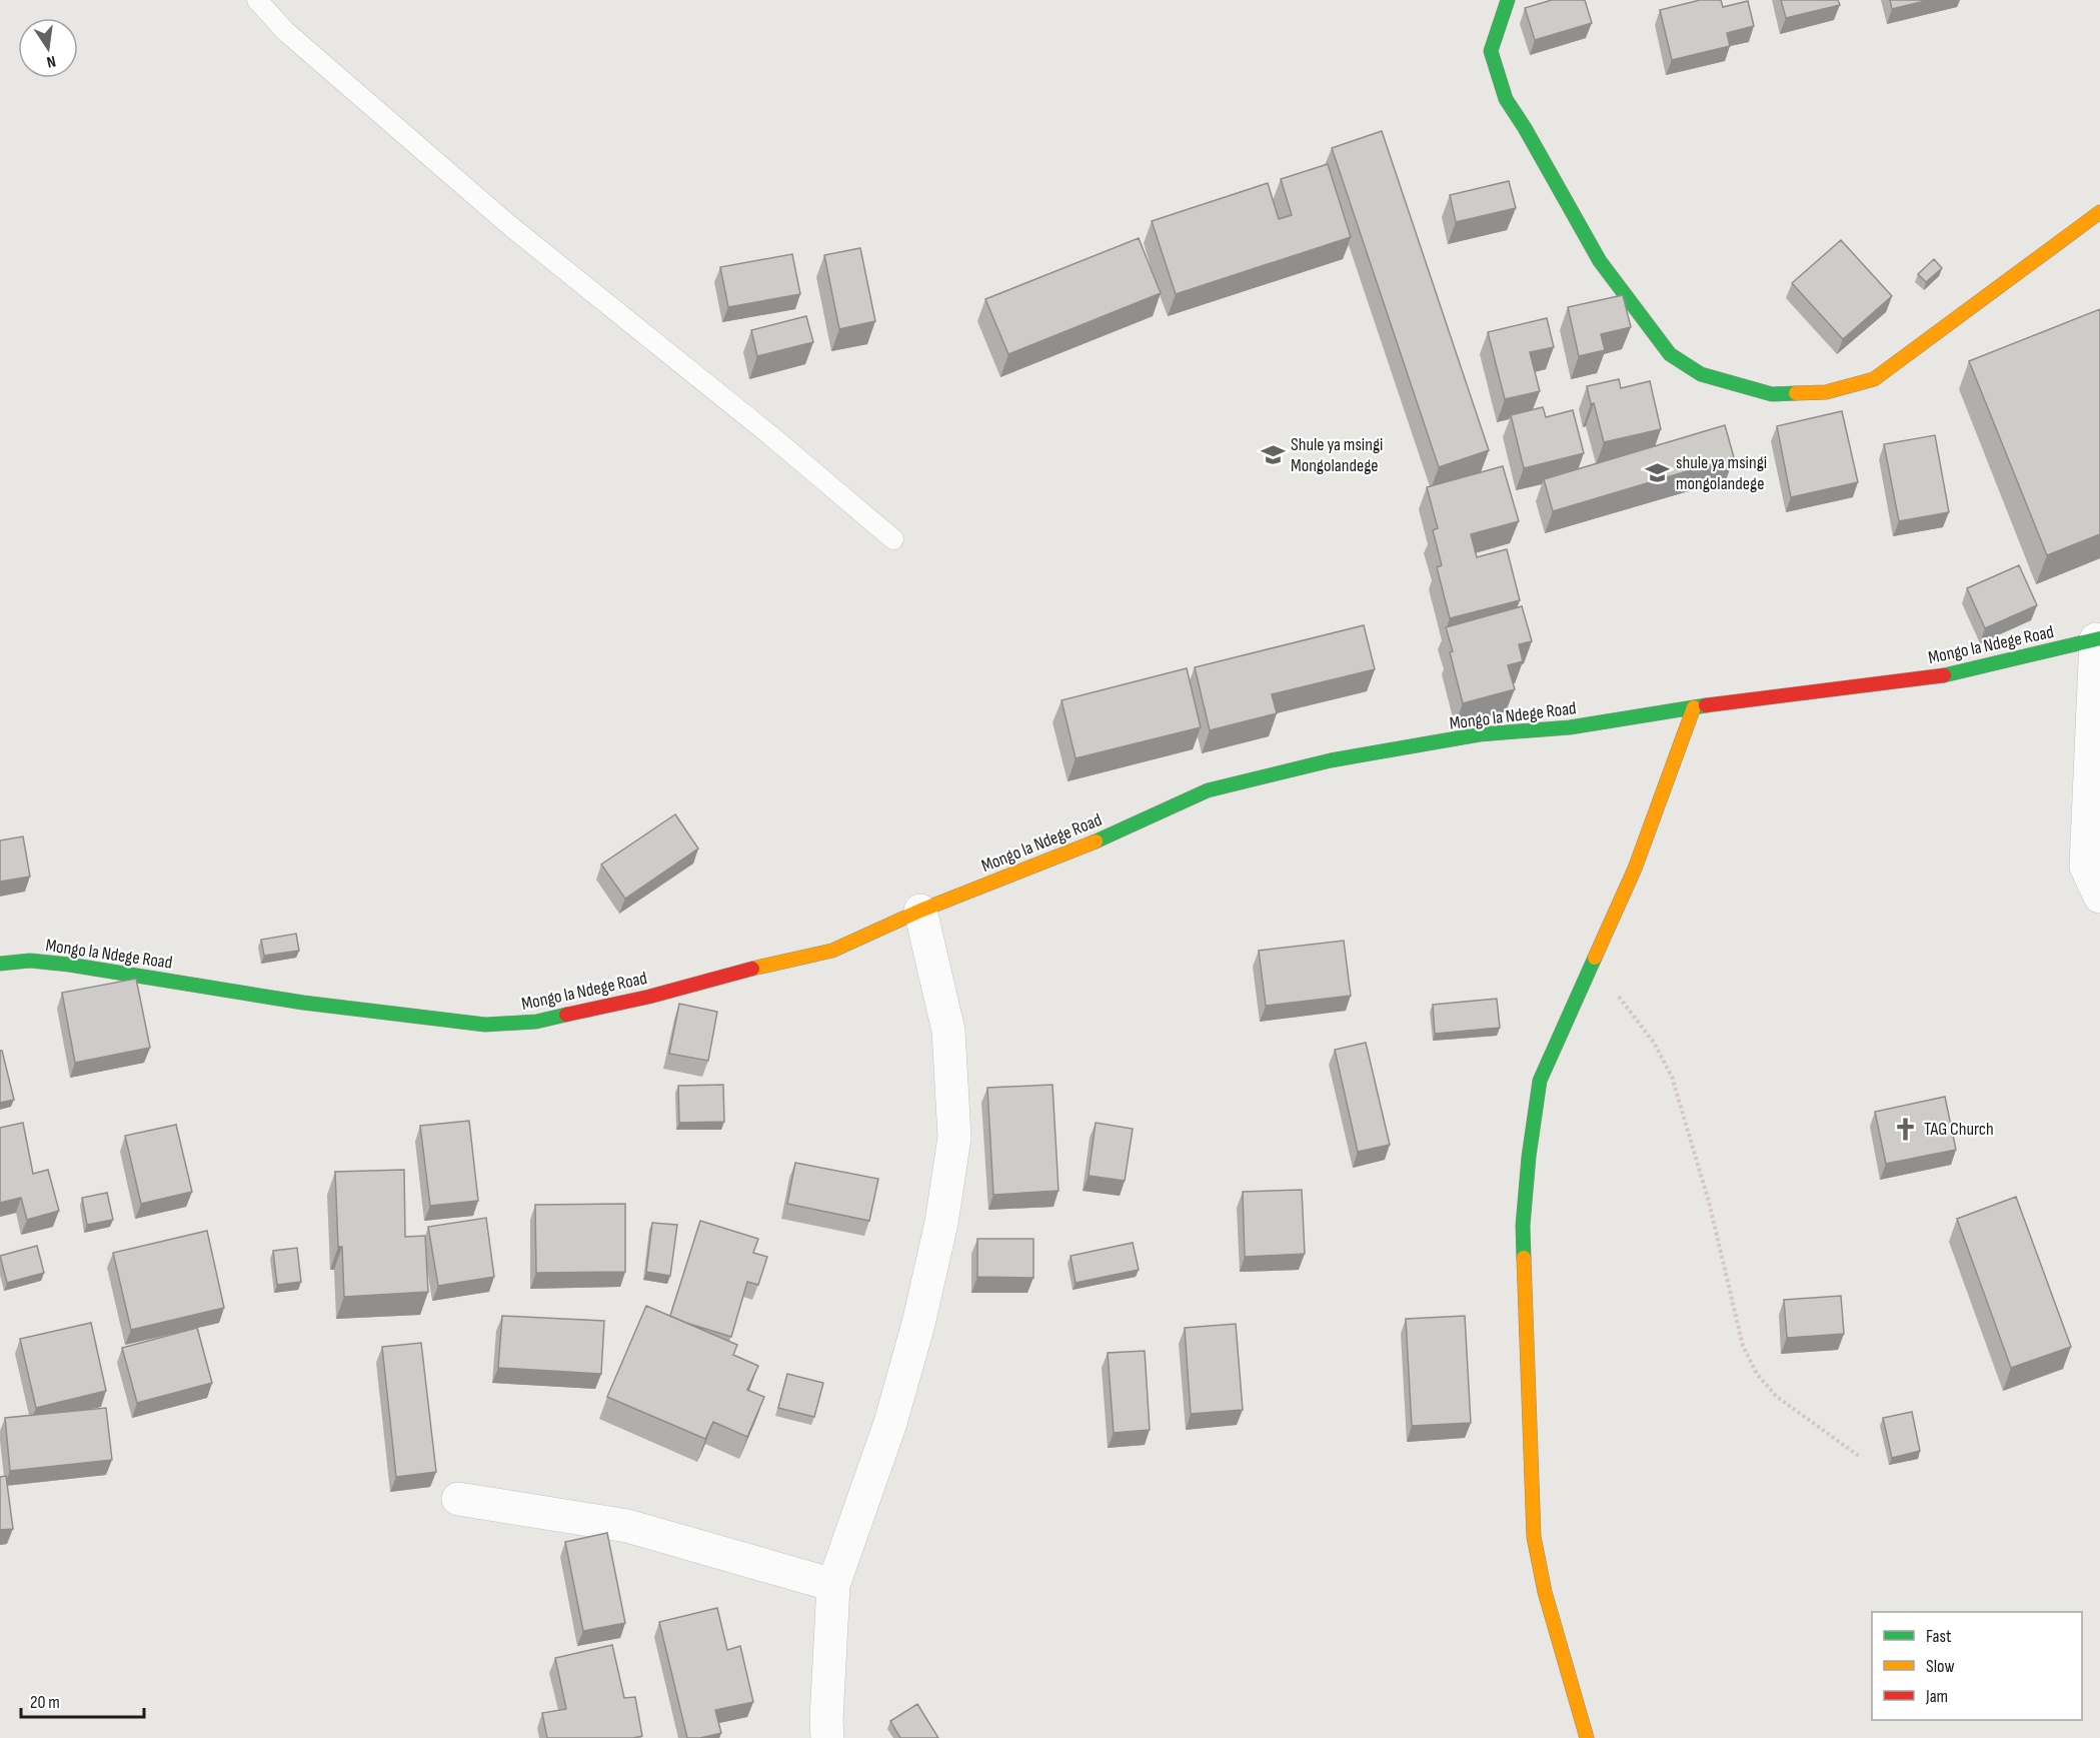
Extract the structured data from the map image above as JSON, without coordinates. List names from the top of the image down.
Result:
{
  "streets": {
    "street": ["Mongo la Ndege Road"]
  },
  "places": {
    "school or university": ["Shule ya msingi Mongolandege", "shule ya msingi mongolandege"],
    "church": ["TAG Church"]
  },
  "legend": ["Fast", "Slow", "Jam"],
  "scale_bar": "20 m",
  "north": "bottom"
}
